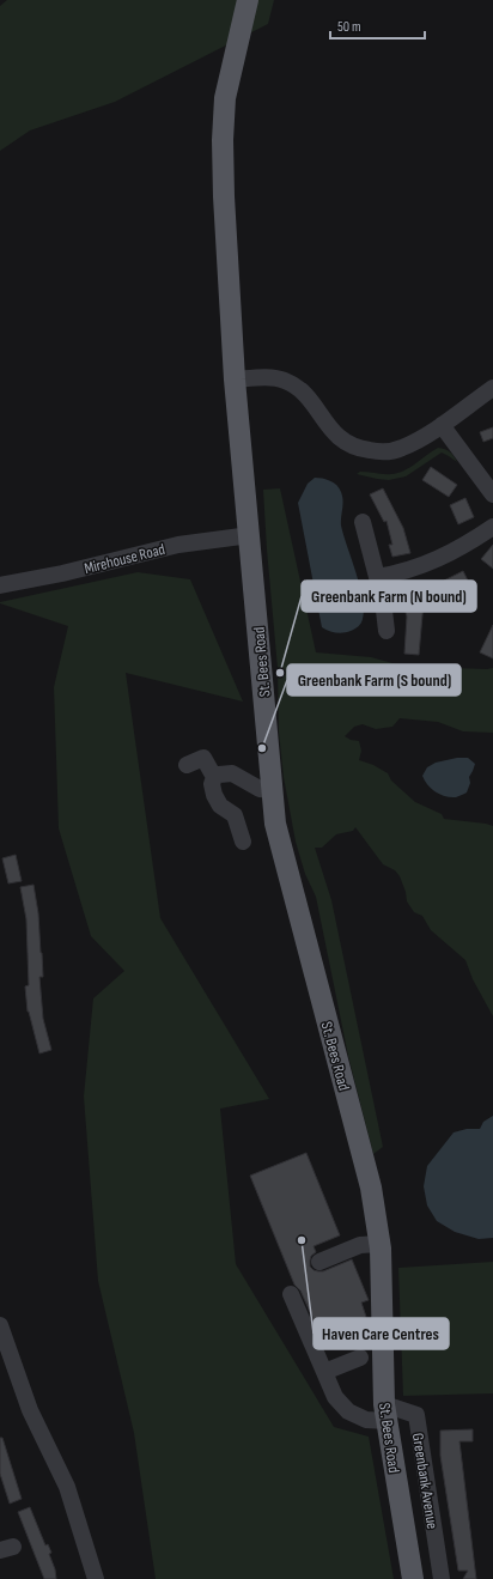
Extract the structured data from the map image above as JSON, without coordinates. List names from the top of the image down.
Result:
{
  "streets": {
    "main road": ["St. Bees Road"],
    "street": ["Mirehouse Road", "Greenbank Avenue"]
  },
  "crossings": [
    ["Mirehouse Road", "St. Bees Road"],
    ["St. Bees Road", "Greenbank Avenue"]
  ],
  "places": ["Greenbank Farm (N bound)", "Greenbank Farm (S bound)", "Haven Care Centres"],
  "scale_bar": "50 m"
}
